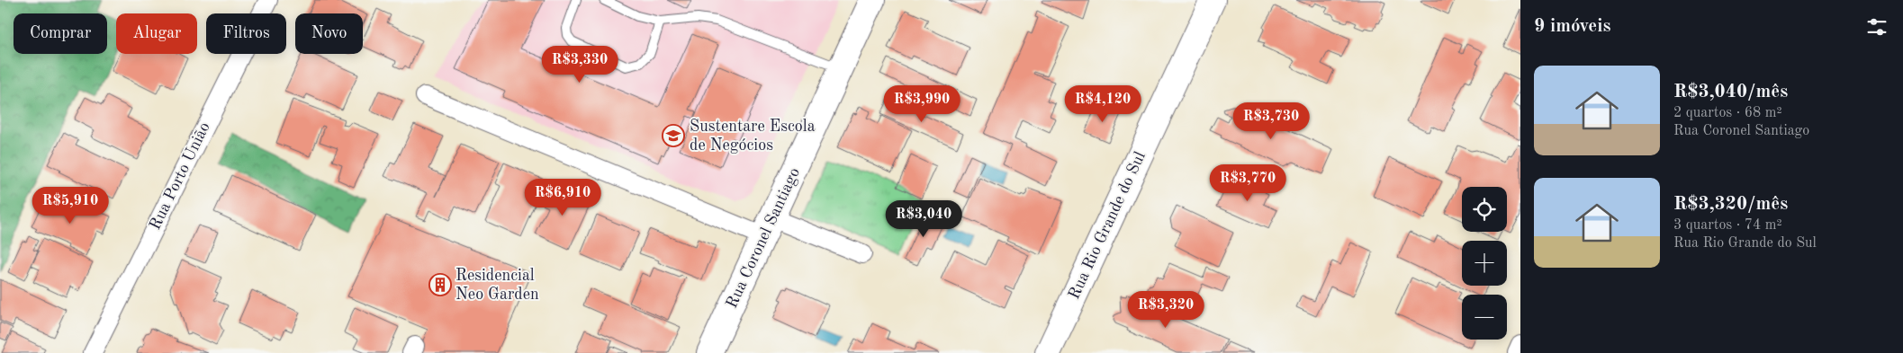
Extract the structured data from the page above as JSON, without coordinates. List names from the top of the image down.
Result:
{
  "streets": {
    "main road": ["Rua Rio Grande do Sul", "Rua Coronel Santiago"],
    "street": ["Rua Porto União"]
  },
  "places": {
    "school or university": ["Sustentare Escola de Negócios"],
    "building": ["Residencial Neo Garden"]
  },
  "page": {
    "heading": "9 imóveis",
    "chip": [
      "Comprar",
      "Alugar",
      "Filtros",
      "Novo"
    ],
    "price": [
      "R$3,330",
      "R$3,990",
      "R$4,120",
      "R$3,730",
      "R$3,770",
      "R$6,910",
      "R$5,910",
      "R$3,040",
      "R$3,320"
    ],
    "list": [
      {
        "name": "R$3,040/mês",
        "note": "2 quartos · 68 m² · Rua Coronel Santiago"
      },
      {
        "name": "R$3,320/mês",
        "note": "3 quartos · 74 m² · Rua Rio Grande do Sul"
      }
    ],
    "map_buttons": ["+", "−"]
  }
}
